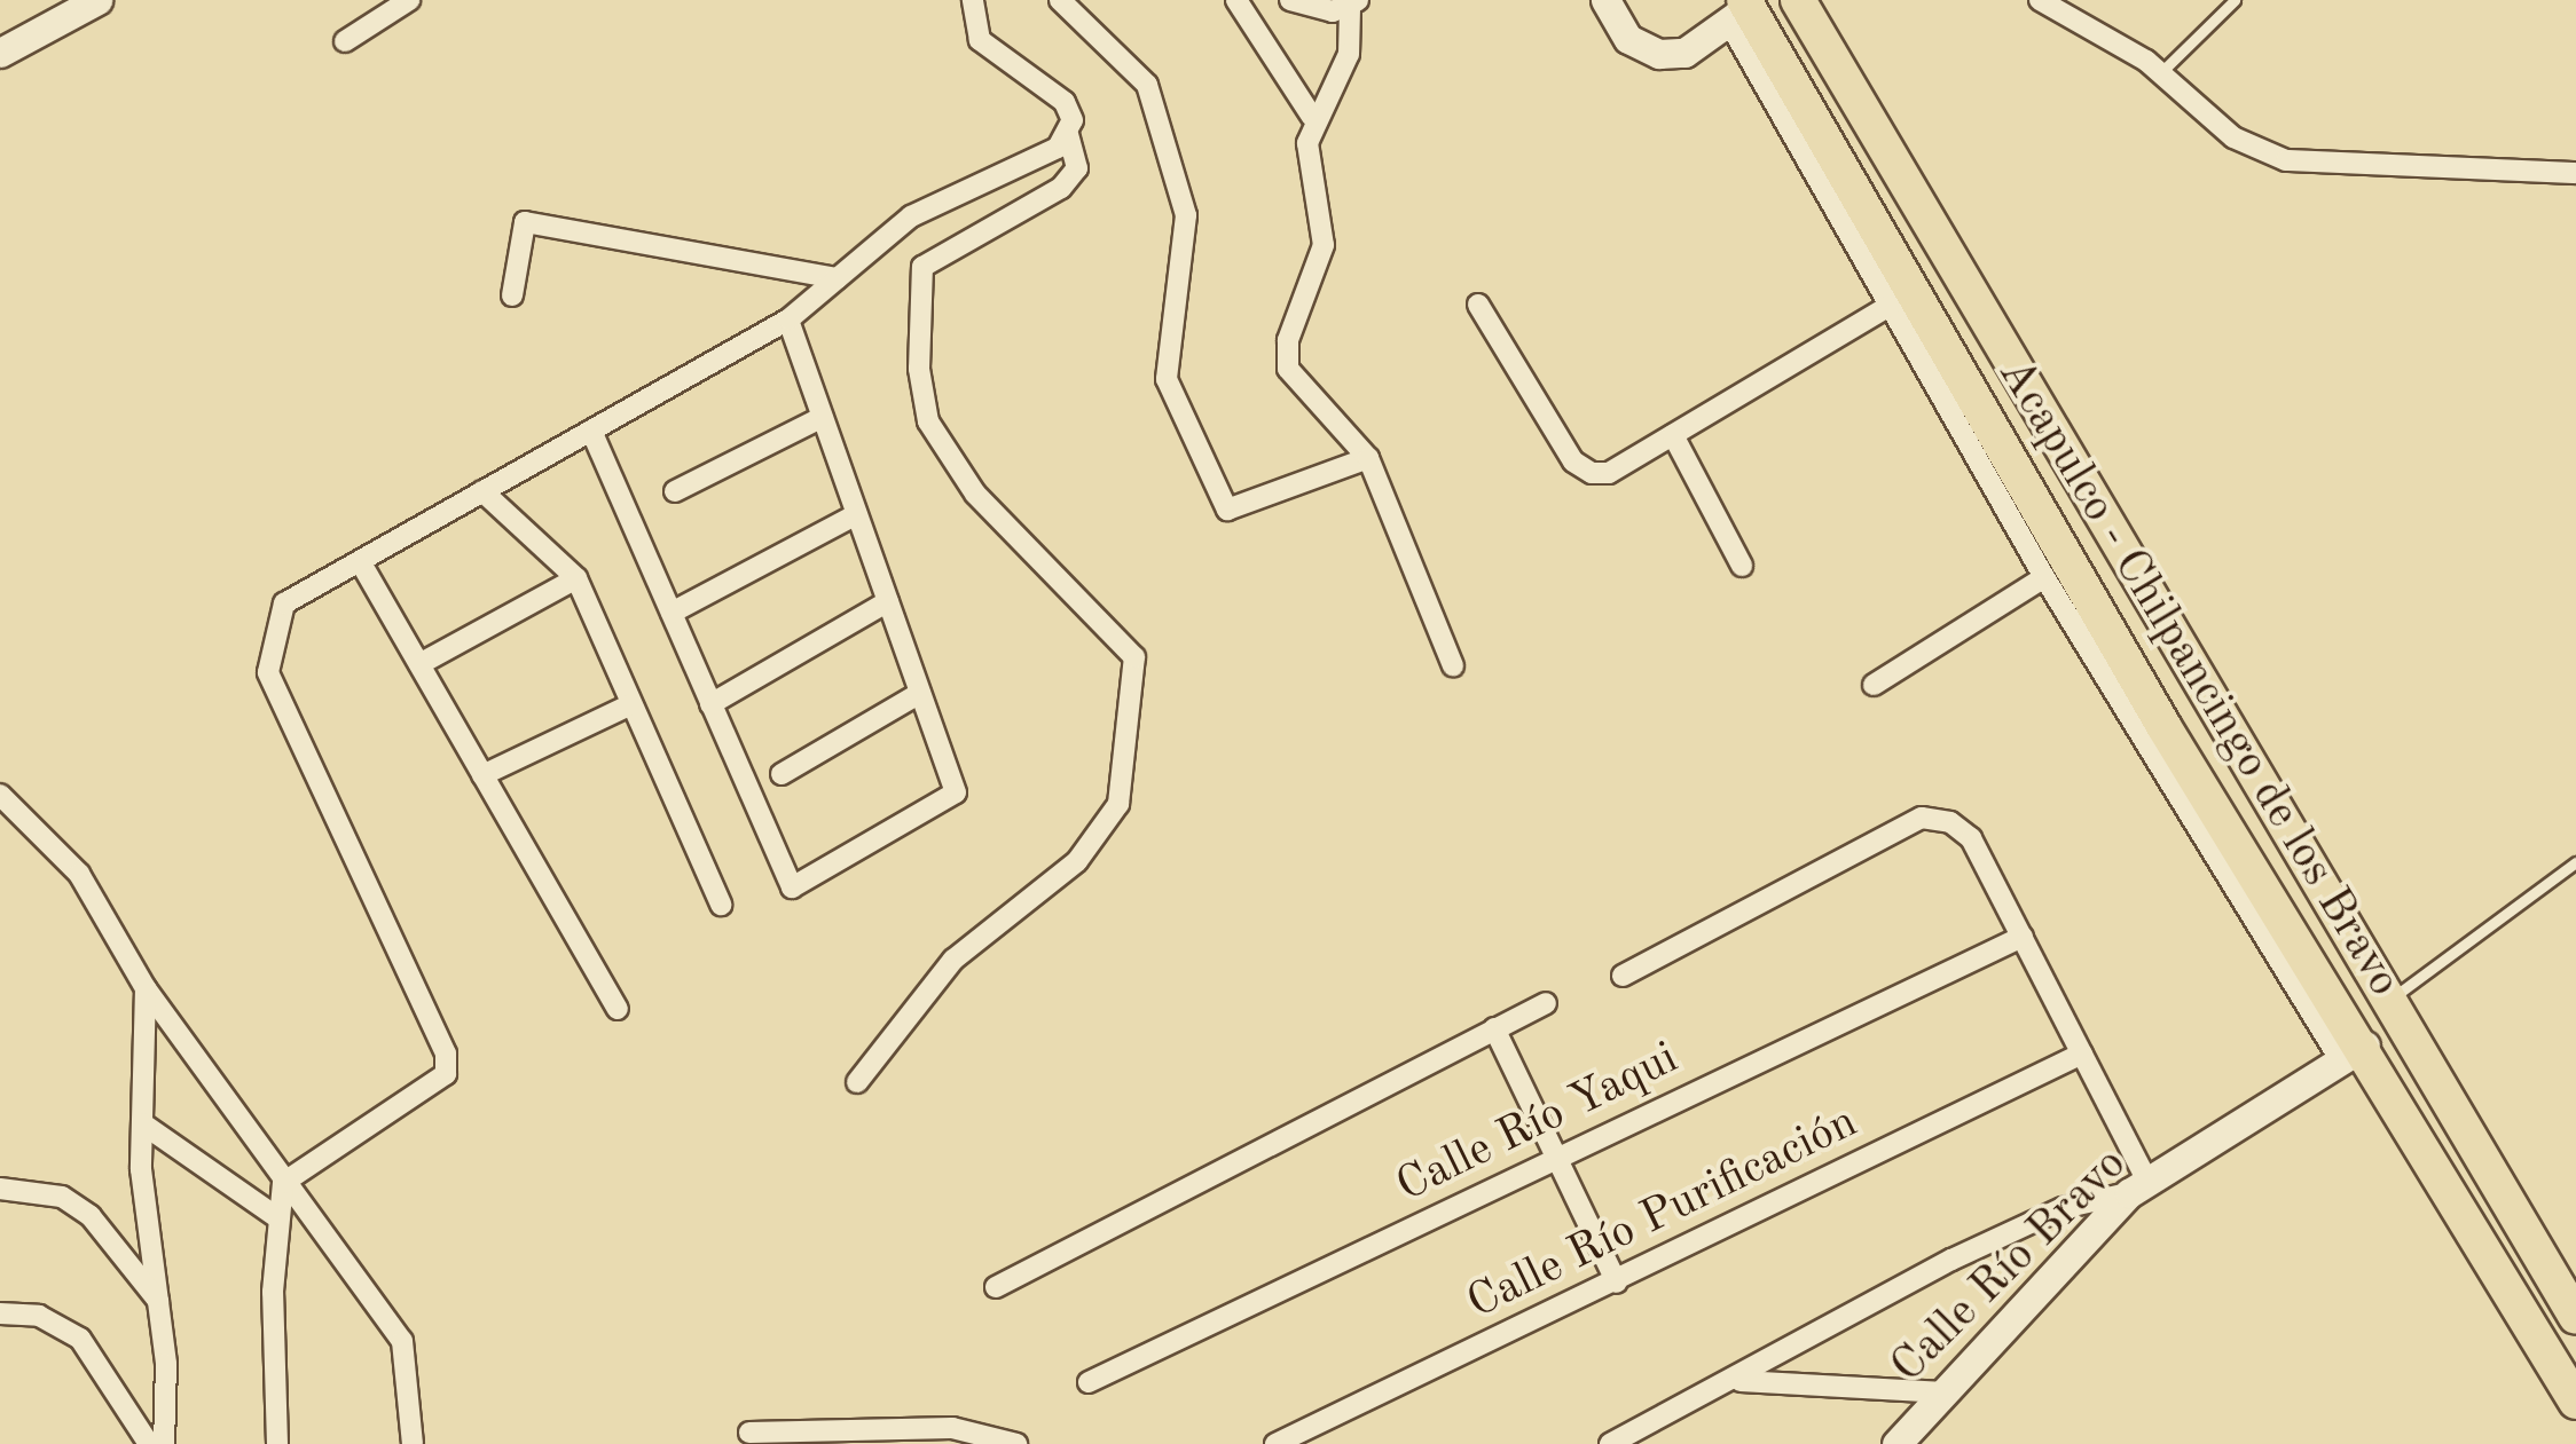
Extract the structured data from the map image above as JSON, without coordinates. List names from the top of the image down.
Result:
{
  "streets": {
    "main road": ["Acapulco - Chilpancingo de los Bravo"],
    "street": ["Calle Río Yaqui", "Calle Río Purificación", "Calle Río Bravo"]
  },
  "crossings": [
    ["Acapulco - Chilpancingo de los Bravo", "Calle Río Bravo"]
  ]
}
